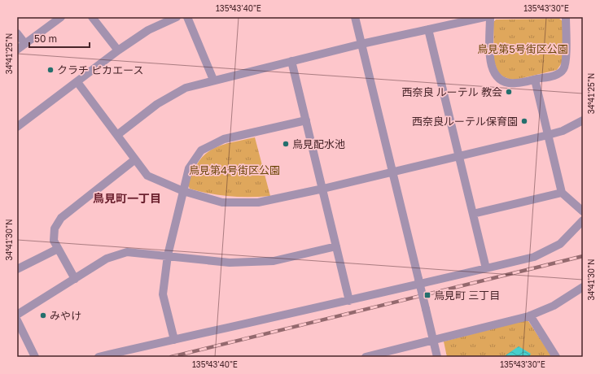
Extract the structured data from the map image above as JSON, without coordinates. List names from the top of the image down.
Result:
{
  "districts": ["鳥見町一丁目"],
  "parks": ["鳥見第5号街区公園", "鳥見第4号街区公園"],
  "places": {
    "other": [
      "クラチ ピカエース",
      "西奈良 ルーテル 教会",
      "西奈良ルーテル保育園",
      "鳥見配水池",
      "みやけ"
    ],
    "transit": ["鳥見町 三丁目"]
  },
  "scale_bar": "50 m",
  "coordinates": [
    "135°43'40\"E",
    "135°43'30\"E",
    "34°41'25\"N",
    "34°41'30\"N"
  ]
}
